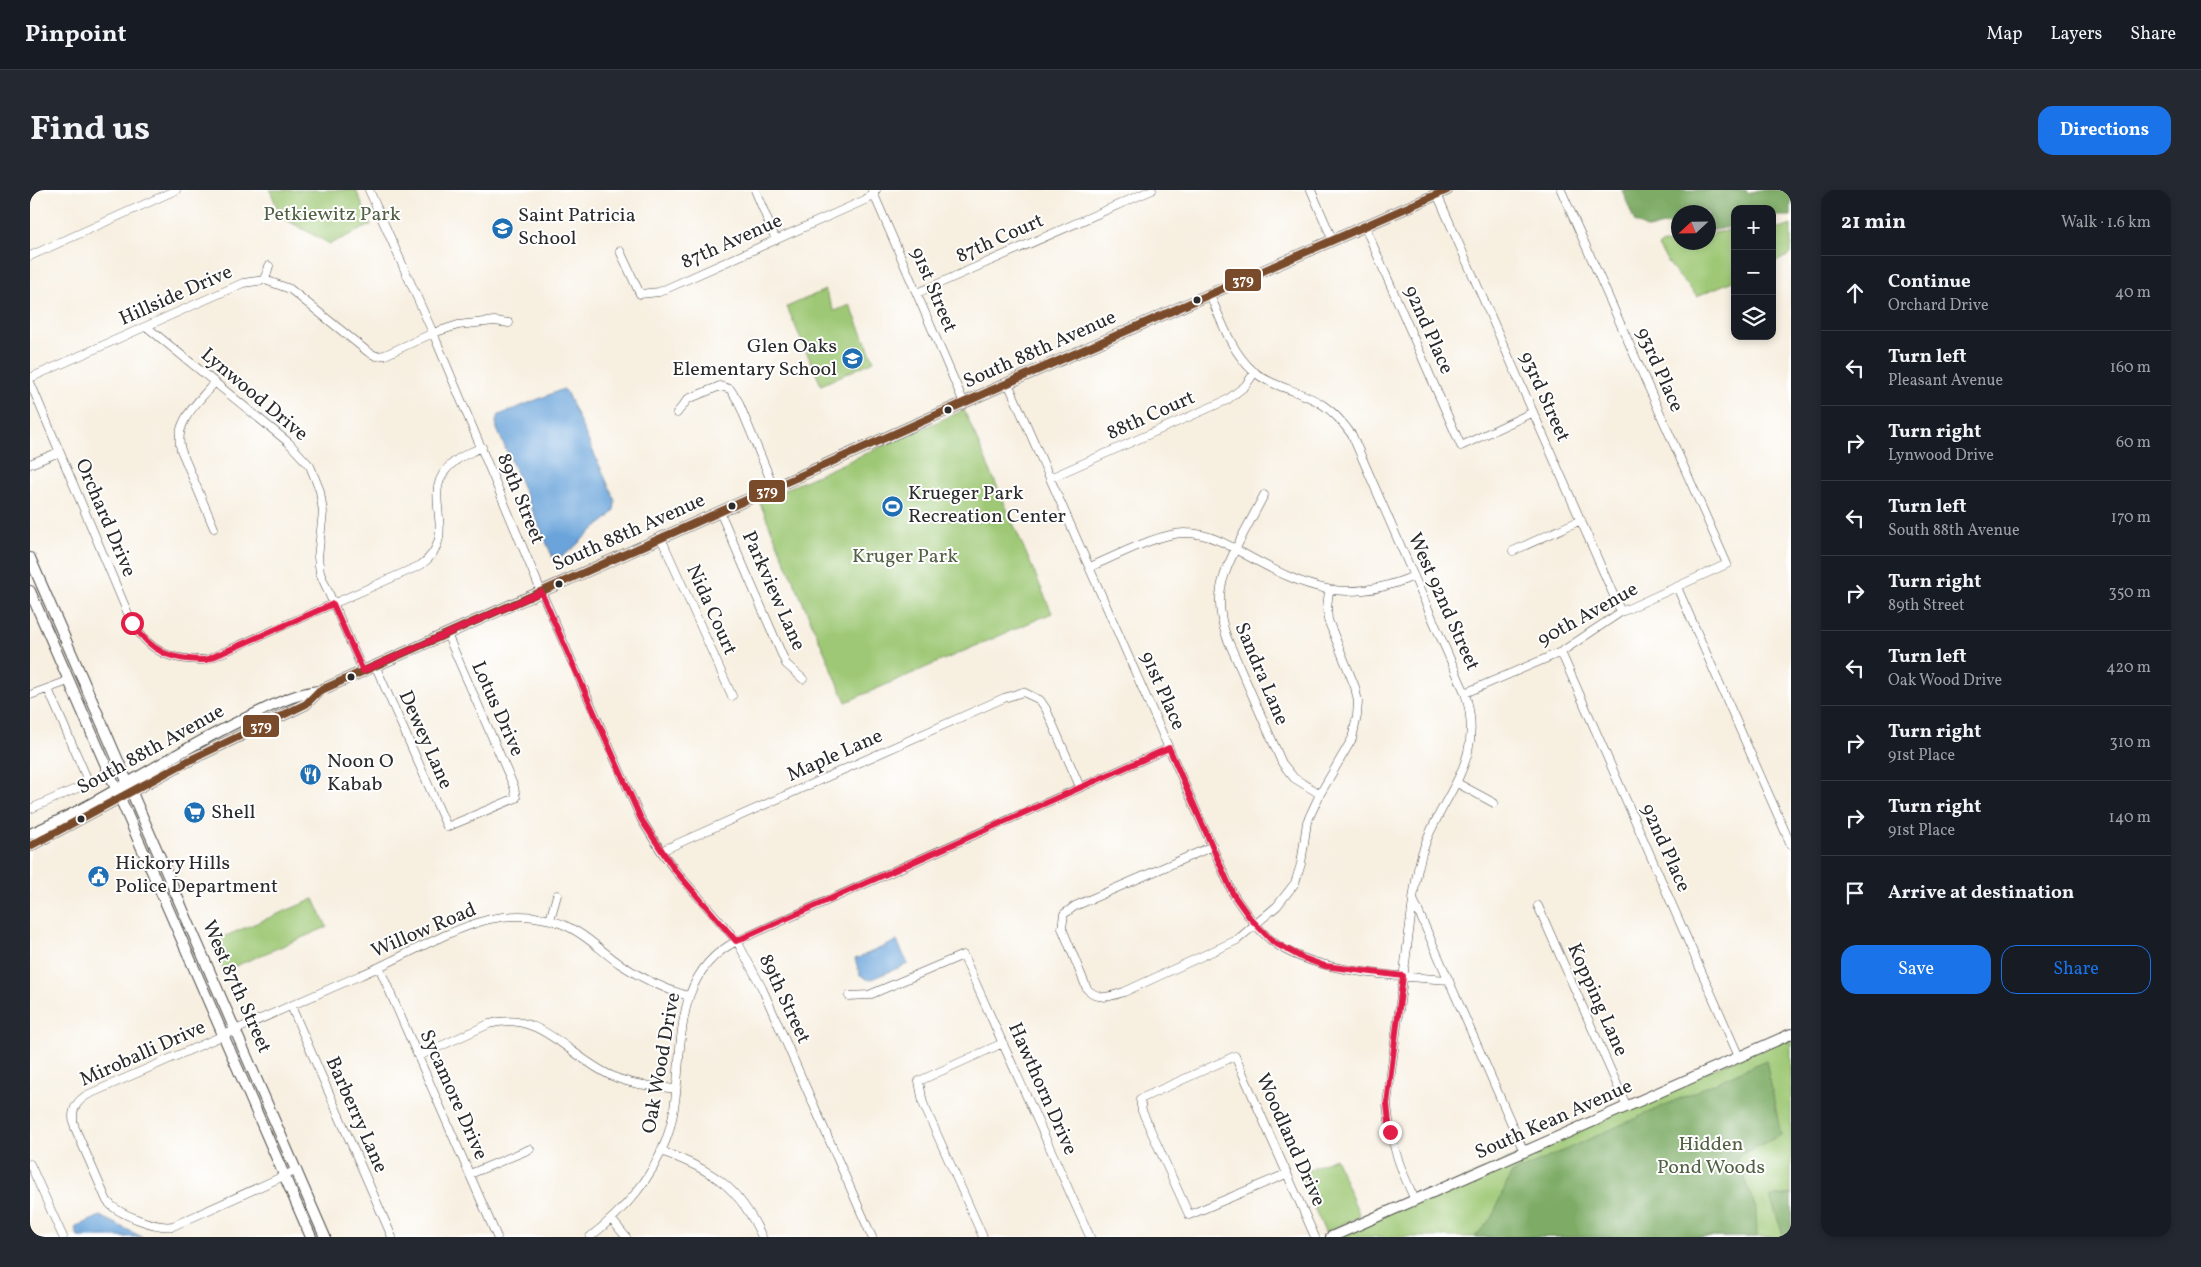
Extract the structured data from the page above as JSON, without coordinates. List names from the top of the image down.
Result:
{
  "streets": {
    "street": [
      "87th Court",
      "87th Avenue",
      "91st Street",
      "Hillside Drive",
      "92nd Place",
      "South 88th Avenue",
      "93rd Place",
      "Lynwood Drive",
      "93rd Street",
      "88th Court",
      "89th Street",
      "Orchard Drive",
      "Parkview Lane",
      "West 92nd Street",
      "Nida Court",
      "90th Avenue",
      "Sandra Lane",
      "91st Place",
      "Lotus Drive",
      "Dewey Lane",
      "Maple Lane",
      "Willow Road",
      "West 87th Street",
      "Kopping Lane",
      "Miroballi Drive",
      "Oak Wood Drive",
      "Hawthorn Drive",
      "Sycamore Drive",
      "Barberry Lane",
      "South Kean Avenue",
      "Woodland Drive"
    ]
  },
  "crossings": [
    ["87th Court", "91st Street"],
    ["87th Avenue", "91st Street"],
    ["91st Street", "South 88th Avenue"],
    ["Hillside Drive", "Lynwood Drive"],
    ["Hillside Drive", "89th Street"],
    ["92nd Place", "South 88th Avenue"],
    ["92nd Place", "93rd Street"],
    ["92nd Place", "90th Avenue"],
    ["92nd Place", "South Kean Avenue"],
    ["South 88th Avenue", "Lynwood Drive"],
    ["South 88th Avenue", "93rd Street"],
    ["South 88th Avenue", "89th Street"],
    ["South 88th Avenue", "Parkview Lane"],
    ["South 88th Avenue", "West 92nd Street"],
    ["South 88th Avenue", "Nida Court"],
    ["South 88th Avenue", "91st Place"],
    ["South 88th Avenue", "Lotus Drive"],
    ["South 88th Avenue", "Dewey Lane"],
    ["South 88th Avenue", "West 87th Street"],
    ["93rd Place", "90th Avenue"],
    ["Lynwood Drive", "Orchard Drive"],
    ["93rd Street", "90th Avenue"],
    ["88th Court", "West 92nd Street"],
    ["88th Court", "91st Place"],
    ["89th Street", "Maple Lane"],
    ["89th Street", "Oak Wood Drive"],
    ["West 92nd Street", "90th Avenue"],
    ["West 92nd Street", "91st Place"],
    ["91st Place", "Oak Wood Drive"],
    ["Lotus Drive", "Dewey Lane"],
    ["Willow Road", "West 87th Street"],
    ["Willow Road", "Miroballi Drive"],
    ["Willow Road", "Oak Wood Drive"],
    ["Willow Road", "Sycamore Drive"],
    ["Willow Road", "Barberry Lane"],
    ["West 87th Street", "Miroballi Drive"],
    ["Kopping Lane", "South Kean Avenue"]
  ],
  "parks": ["Petkiewitz Park", "Kruger Park", "Hidden Pond Woods"],
  "places": {
    "school or university": ["Saint Patricia School", "Glen Oaks Elementary School"],
    "sports": ["Krueger Park Recreation Center"],
    "restaurant": ["Noon O Kabab"],
    "supermarket": ["Shell"],
    "public building": ["Hickory Hills Police Department"]
  },
  "lines": ["transit line 379"],
  "north": "left",
  "page": {
    "header": "Pinpoint",
    "nav": ["Map", "Layers", "Share"],
    "title": "Find us",
    "buttons": [
      "Directions",
      ["Save", "Share"]
    ],
    "heading": ["21 min", "Walk · 1.6 km"],
    "map_buttons": ["+", "−"],
    "list": [
      ["Continue", "Orchard Drive", "40 m"],
      ["Turn left", "Pleasant Avenue", "160 m"],
      ["Turn right", "Lynwood Drive", "60 m"],
      ["Turn left", "South 88th Avenue", "170 m"],
      ["Turn right", "89th Street", "350 m"],
      ["Turn left", "Oak Wood Drive", "420 m"],
      ["Turn right", "91st Place", "310 m"],
      ["Turn right", "91st Place", "140 m"],
      "Arrive at destination"
    ]
  }
}
